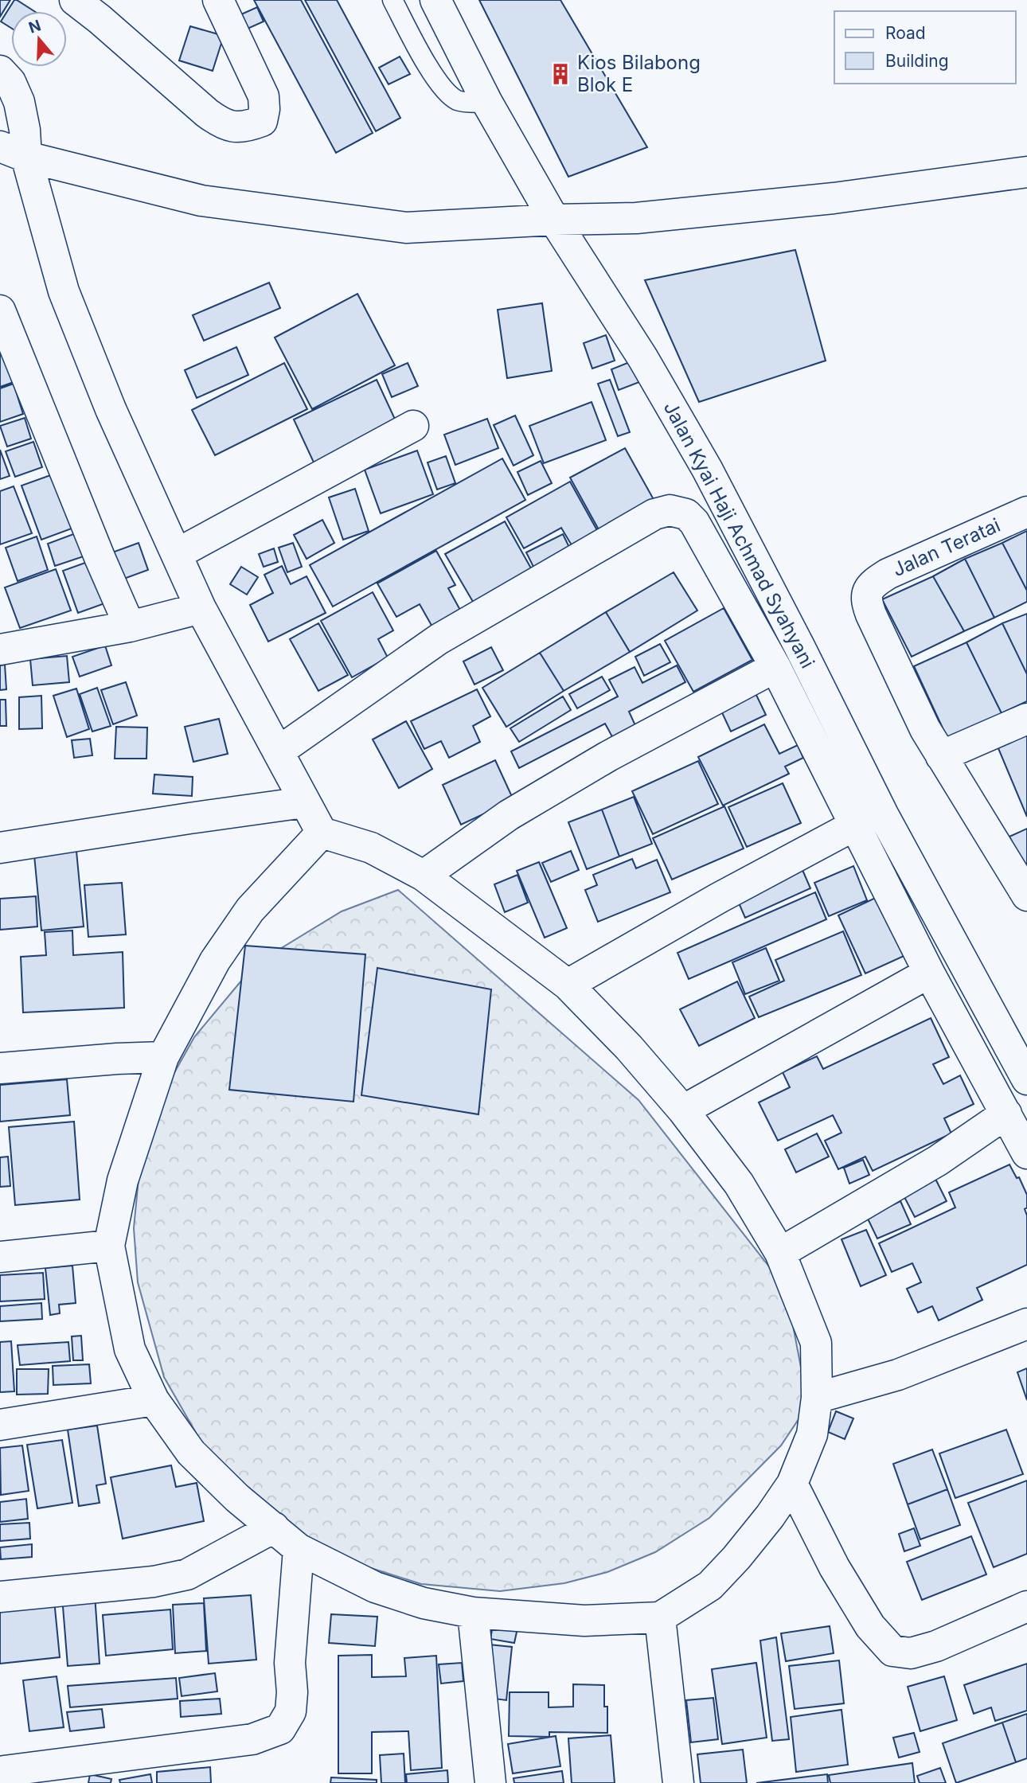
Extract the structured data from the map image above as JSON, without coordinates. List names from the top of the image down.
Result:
{
  "streets": {
    "street": ["Jalan Kyai Haji Achmad Syahyani", "Jalan Teratai"]
  },
  "places": {
    "building": ["Kios Bilabong Blok E"]
  },
  "legend": ["Road", "Building"],
  "north": "top"
}
